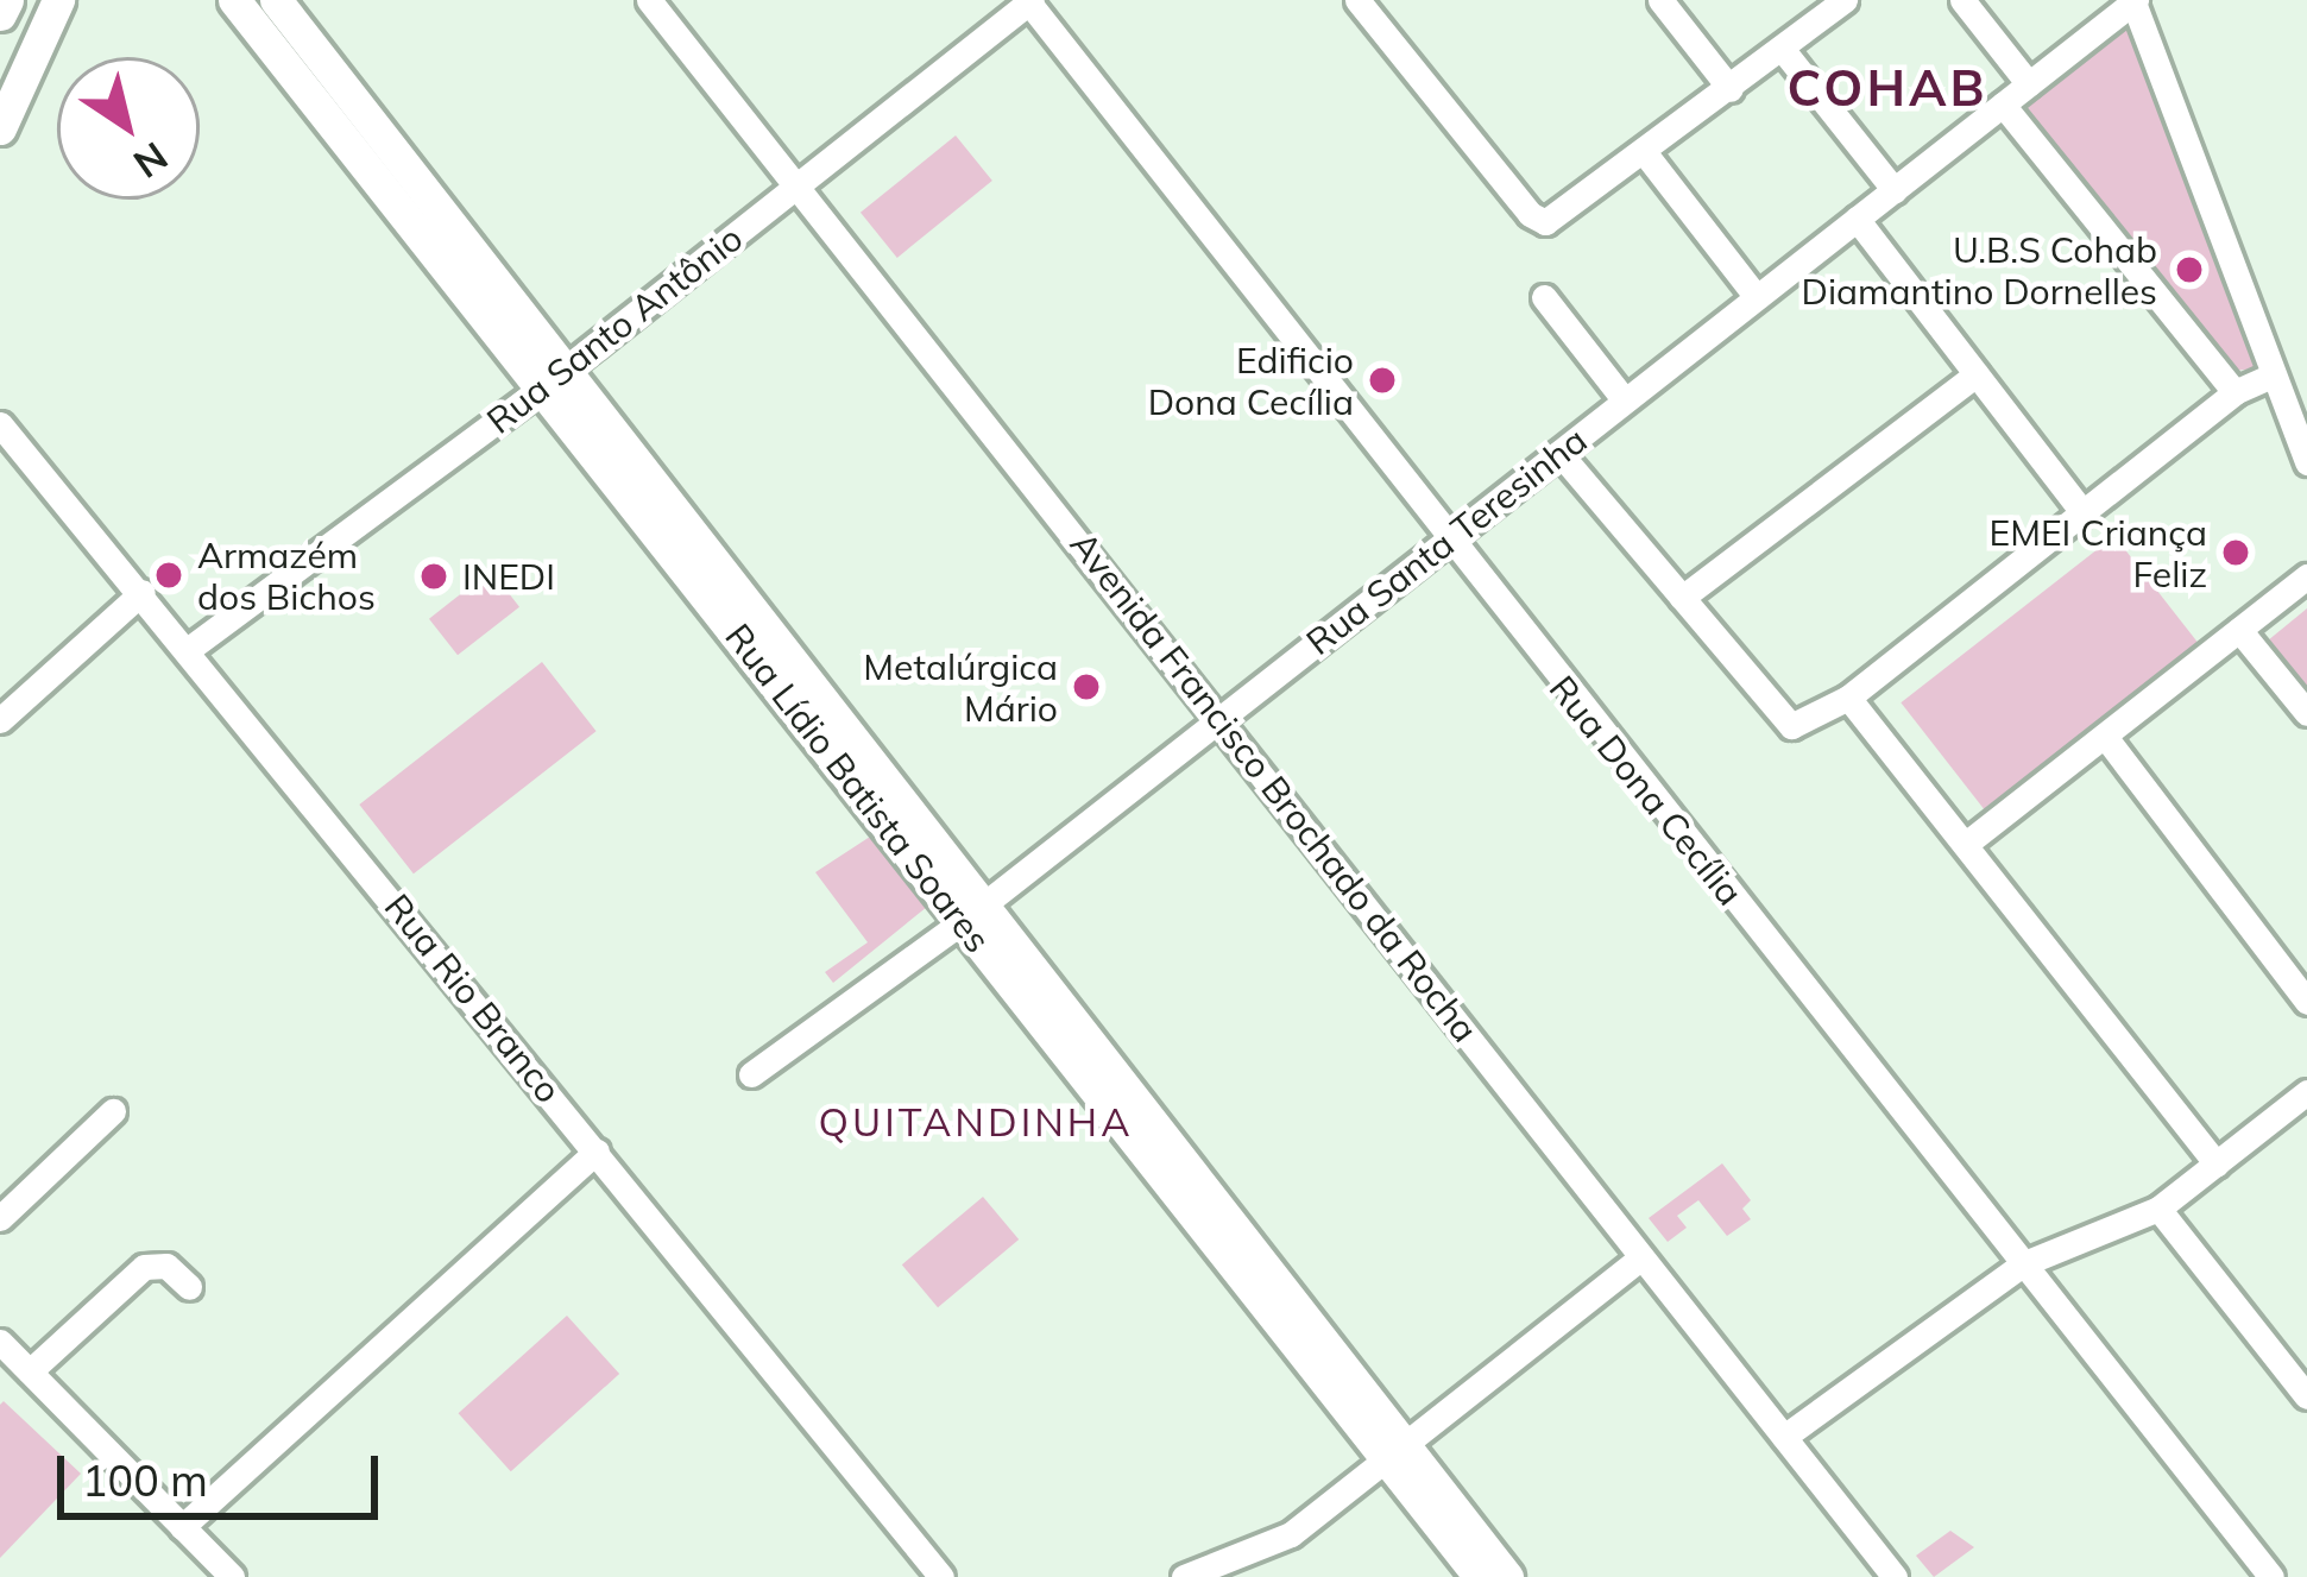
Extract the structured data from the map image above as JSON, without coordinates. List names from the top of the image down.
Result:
{
  "streets": {
    "main road": ["Rua Lídio Batista Soares"],
    "street": [
      "Rua Santo Antônio",
      "Rua Santa Teresinha",
      "Avenida Francisco Brochado da Rocha",
      "Rua Dona Cecília",
      "Rua Rio Branco"
    ]
  },
  "crossings": [
    ["Rua Santo Antônio", "Avenida Francisco Brochado da Rocha"],
    ["Rua Santo Antônio", "Rua Lídio Batista Soares"],
    ["Rua Santo Antônio", "Rua Dona Cecília"],
    ["Rua Santo Antônio", "Rua Rio Branco"],
    ["Rua Santa Teresinha", "Avenida Francisco Brochado da Rocha"],
    ["Rua Santa Teresinha", "Rua Lídio Batista Soares"],
    ["Rua Santa Teresinha", "Rua Dona Cecília"]
  ],
  "districts": ["COHAB", "QUITANDINHA"],
  "places": [
    "U.B.S Cohab Diamantino Dornelles",
    "Edificio Dona Cecília",
    "EMEI Criança Feliz",
    "Armazém dos Bichos",
    "INEDI",
    "Metalúrgica Mário"
  ],
  "scale_bar": "100 m",
  "north": "bottom right"
}
